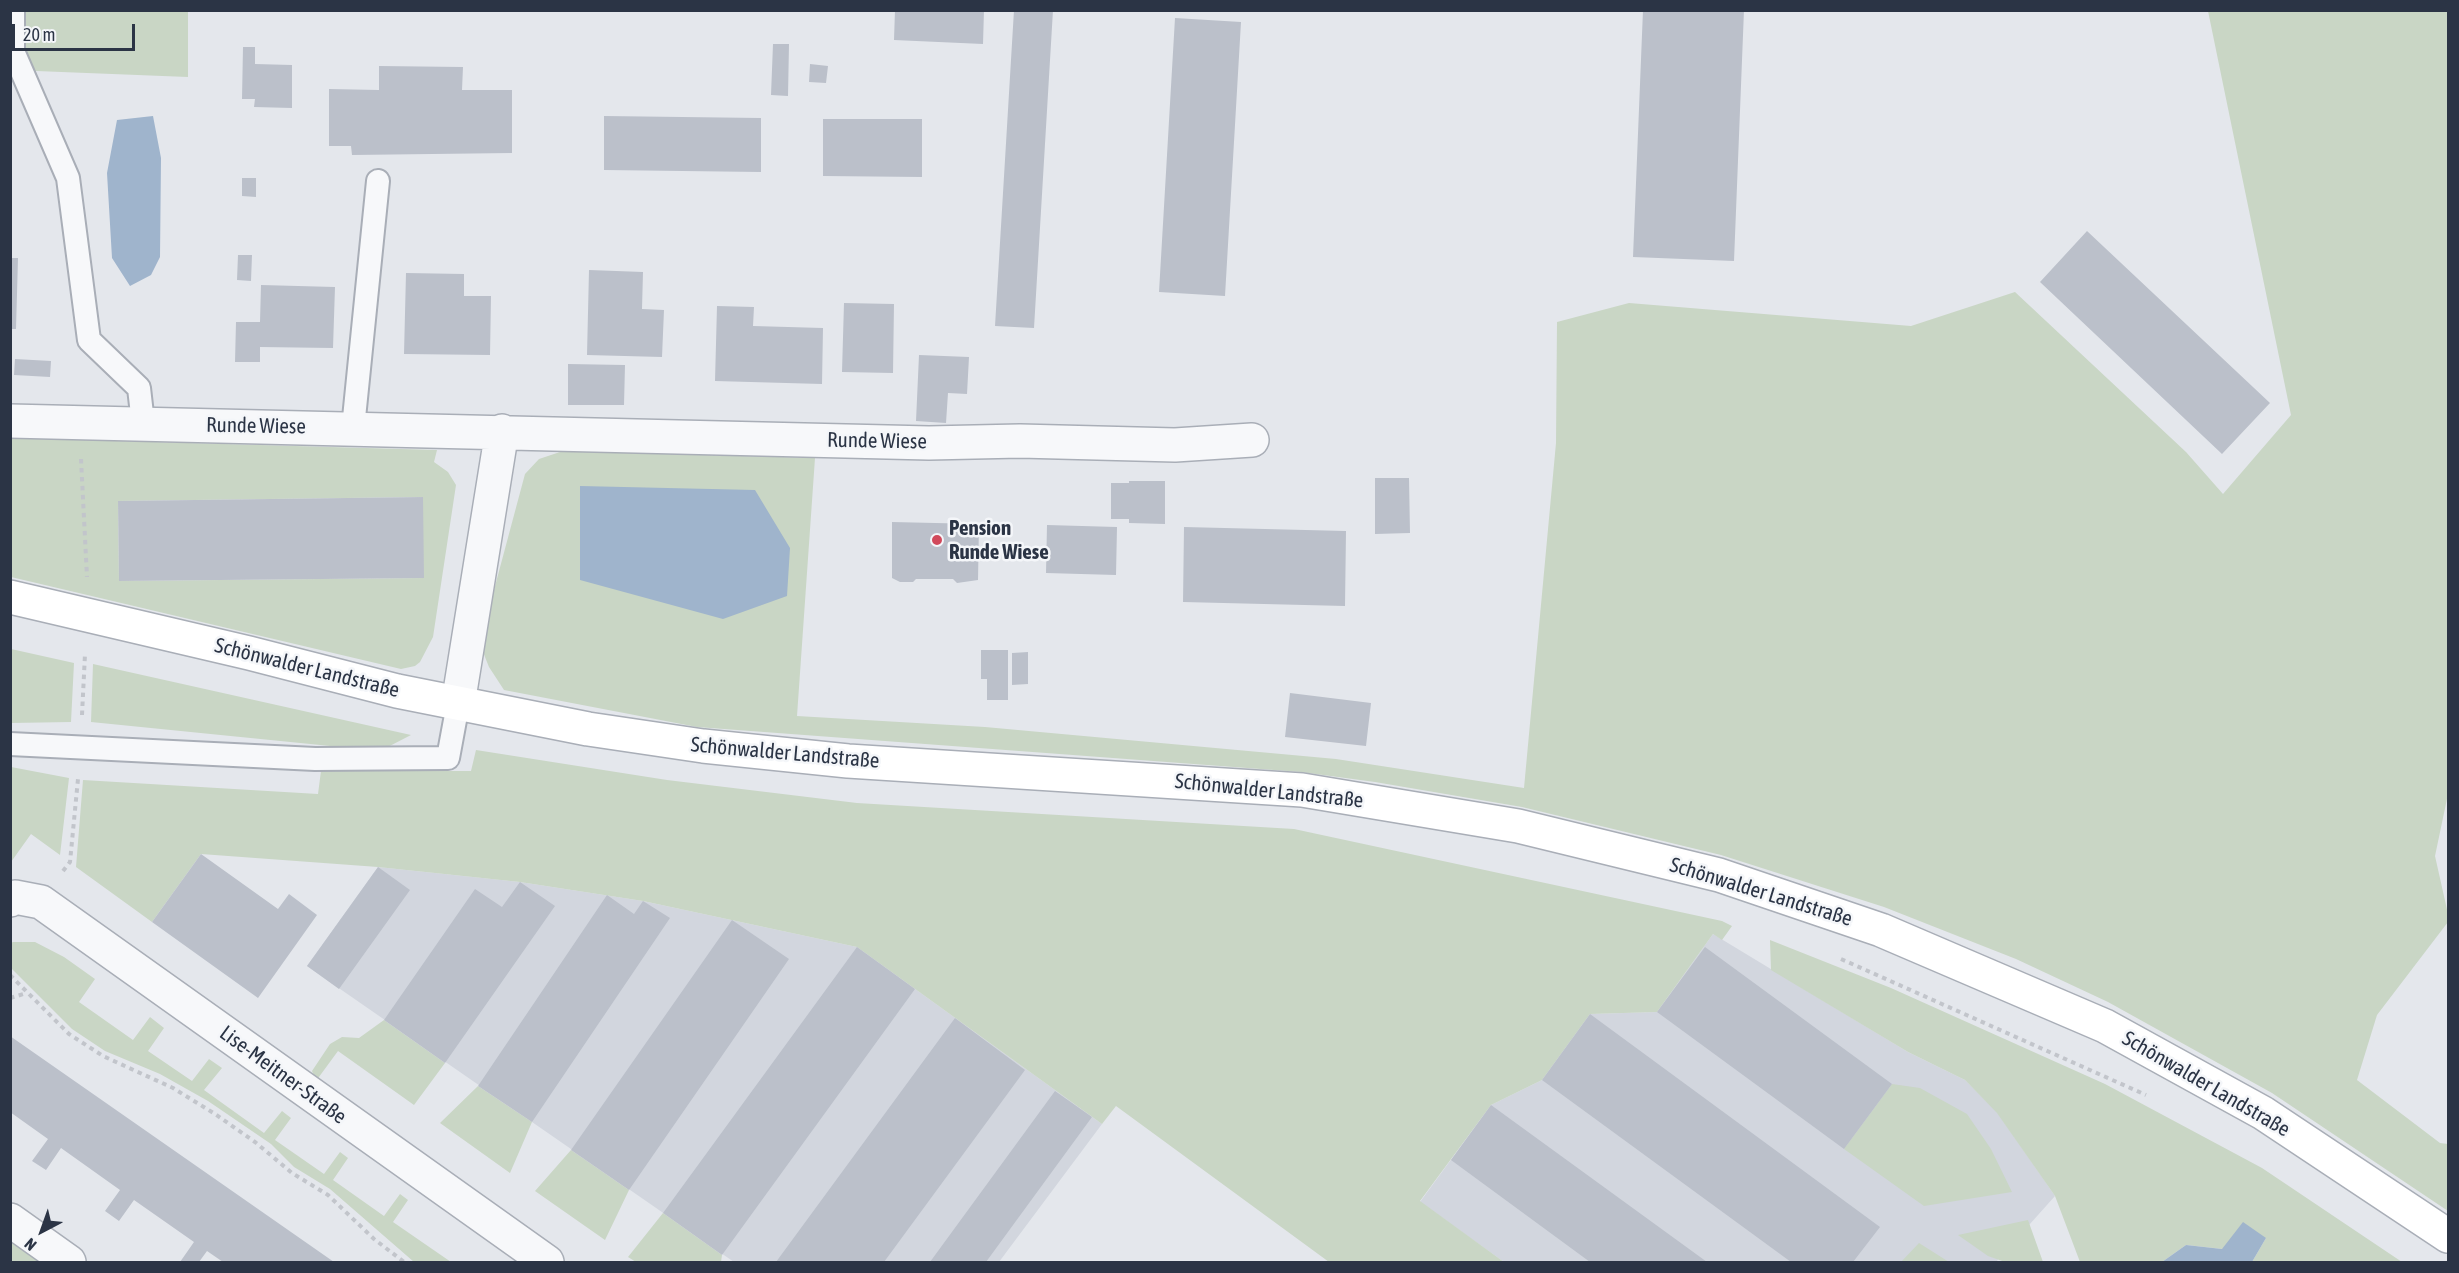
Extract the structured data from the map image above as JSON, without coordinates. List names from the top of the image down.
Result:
{
  "streets": {
    "main road": ["Schönwalder Landstraße"],
    "street": ["Runde Wiese", "Lise-Meitner-Straße"]
  },
  "places": ["Pension Runde Wiese"],
  "scale_bar": "20 m",
  "north": "bottom left"
}
